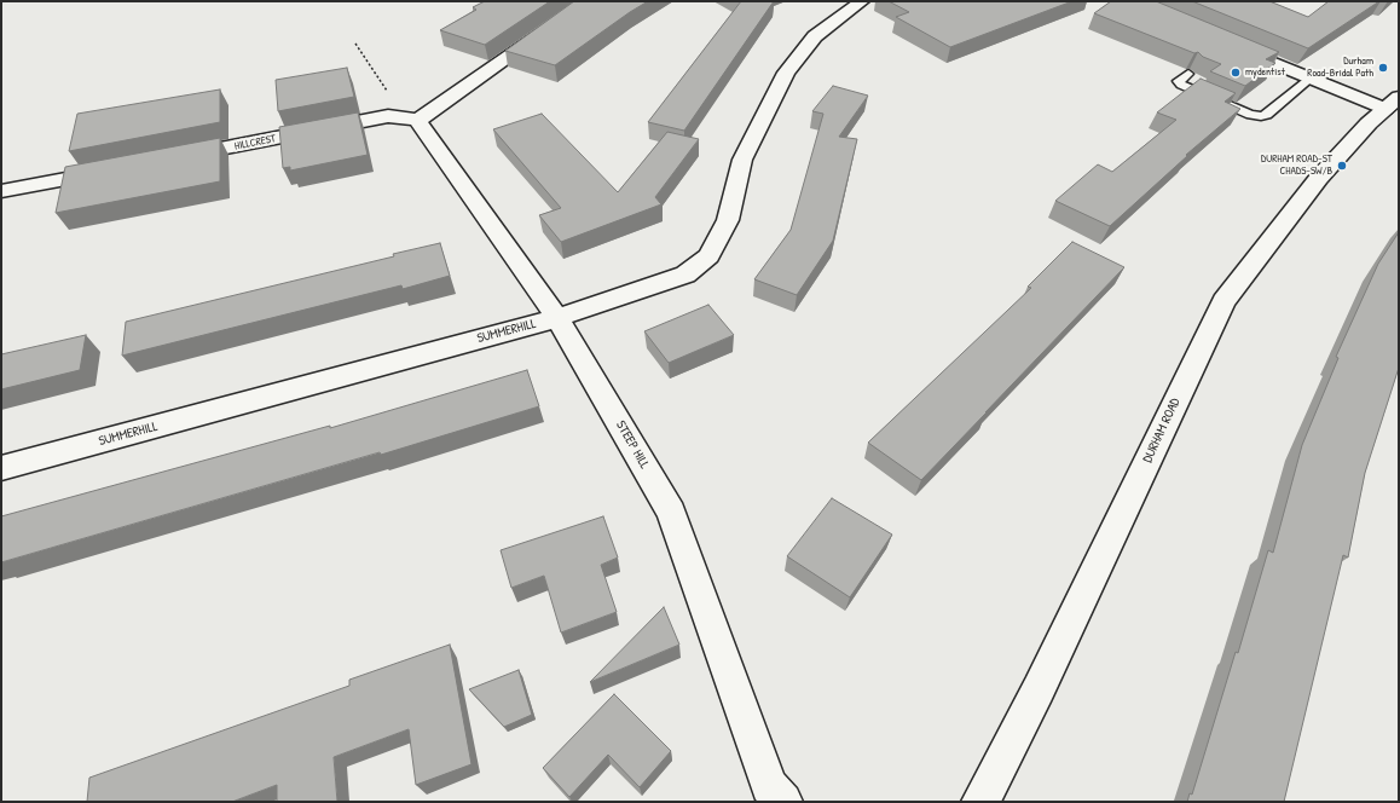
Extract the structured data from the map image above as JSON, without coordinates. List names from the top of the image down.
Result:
{
  "streets": {
    "main road": [
      "HILLCREST",
      "SUMMERHILL",
      "DURHAM ROAD",
      "STEEP HILL"
    ]
  },
  "crossings": [
    ["HILLCREST", "STEEP HILL"],
    ["SUMMERHILL", "STEEP HILL"]
  ],
  "places": ["Durham Road-Bridal Path", "mydentist", "DURHAM ROAD-ST CHADS-SW/B"]
}
